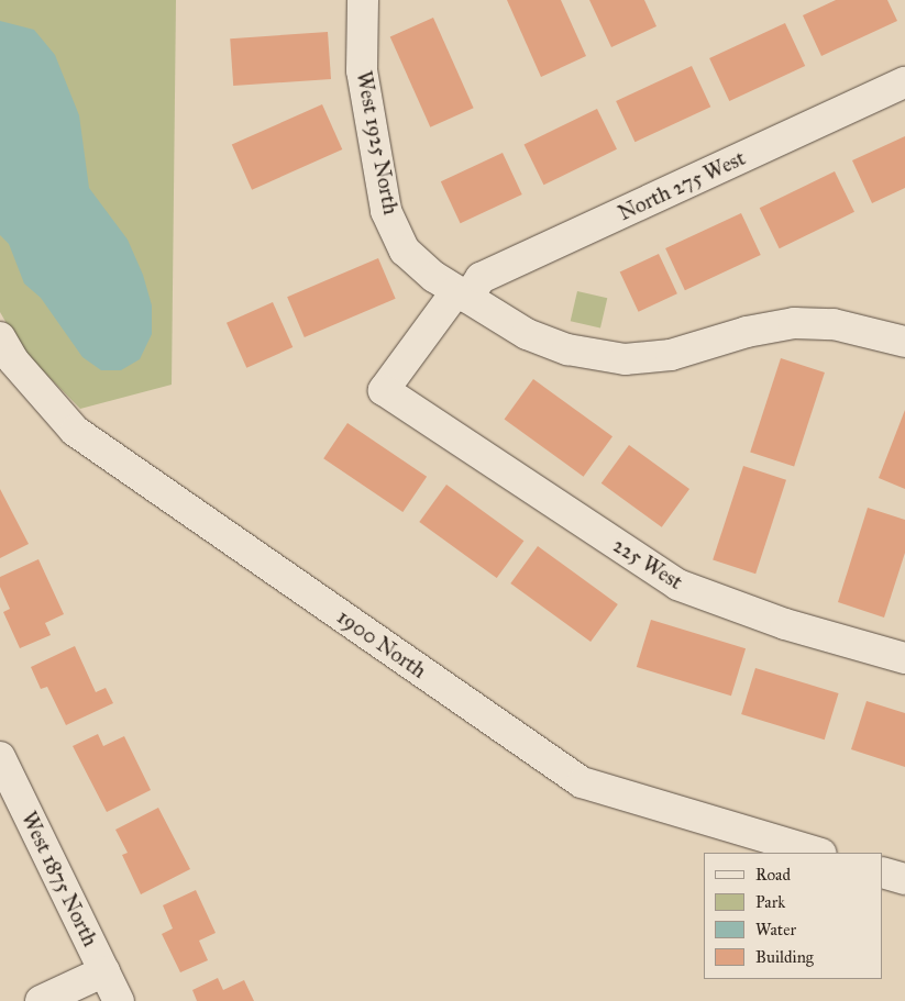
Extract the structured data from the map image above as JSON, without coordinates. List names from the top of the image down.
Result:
{
  "streets": {
    "street": [
      "West 1925 North",
      "North 275 West",
      "225 West",
      "1900 North",
      "West 1875 North"
    ]
  },
  "crossings": [
    ["West 1925 North", "North 275 West"],
    ["North 275 West", "225 West"]
  ],
  "legend": [
    "Road",
    "Park",
    "Water",
    "Building"
  ]
}
